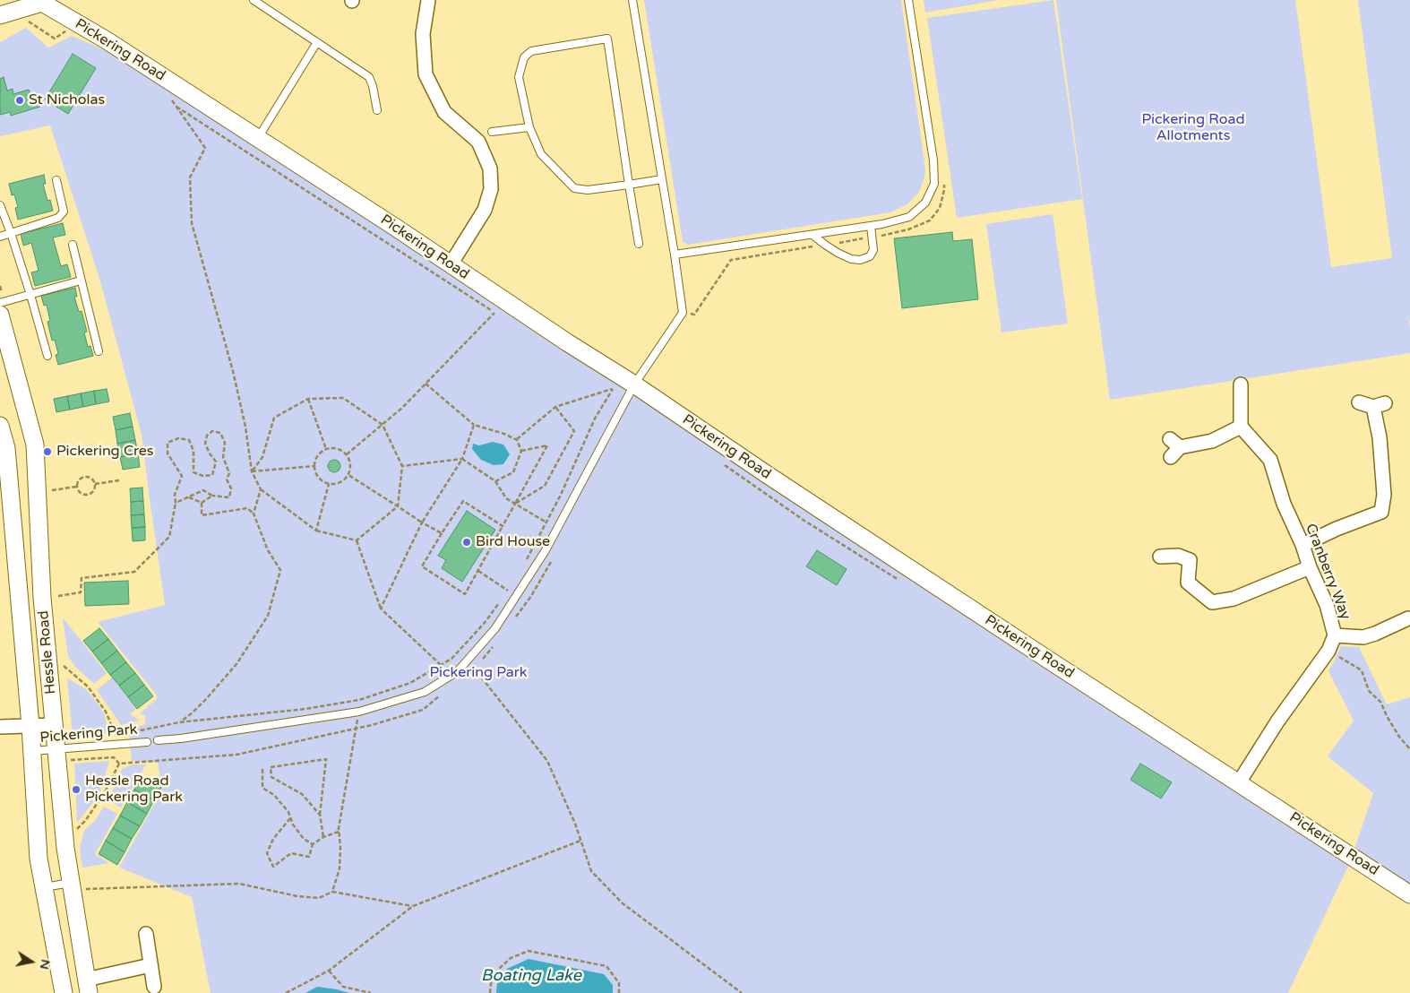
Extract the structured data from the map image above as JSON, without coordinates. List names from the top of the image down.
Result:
{
  "streets": {
    "street": ["Pickering Road", "Cranberry Way", "Hessle Road"],
    "lane": ["Pickering Park"]
  },
  "crossings": [
    ["Pickering Road", "Cranberry Way"],
    ["Pickering Road", "Pickering Park"],
    ["Hessle Road", "Pickering Park"]
  ],
  "water": ["Boating Lake"],
  "parks": ["Pickering Road Allotments", "Pickering Park"],
  "places": [
    "St Nicholas",
    "Pickering Cres",
    "Bird House",
    "Hessle Road Pickering Park"
  ],
  "north": "right"
}
